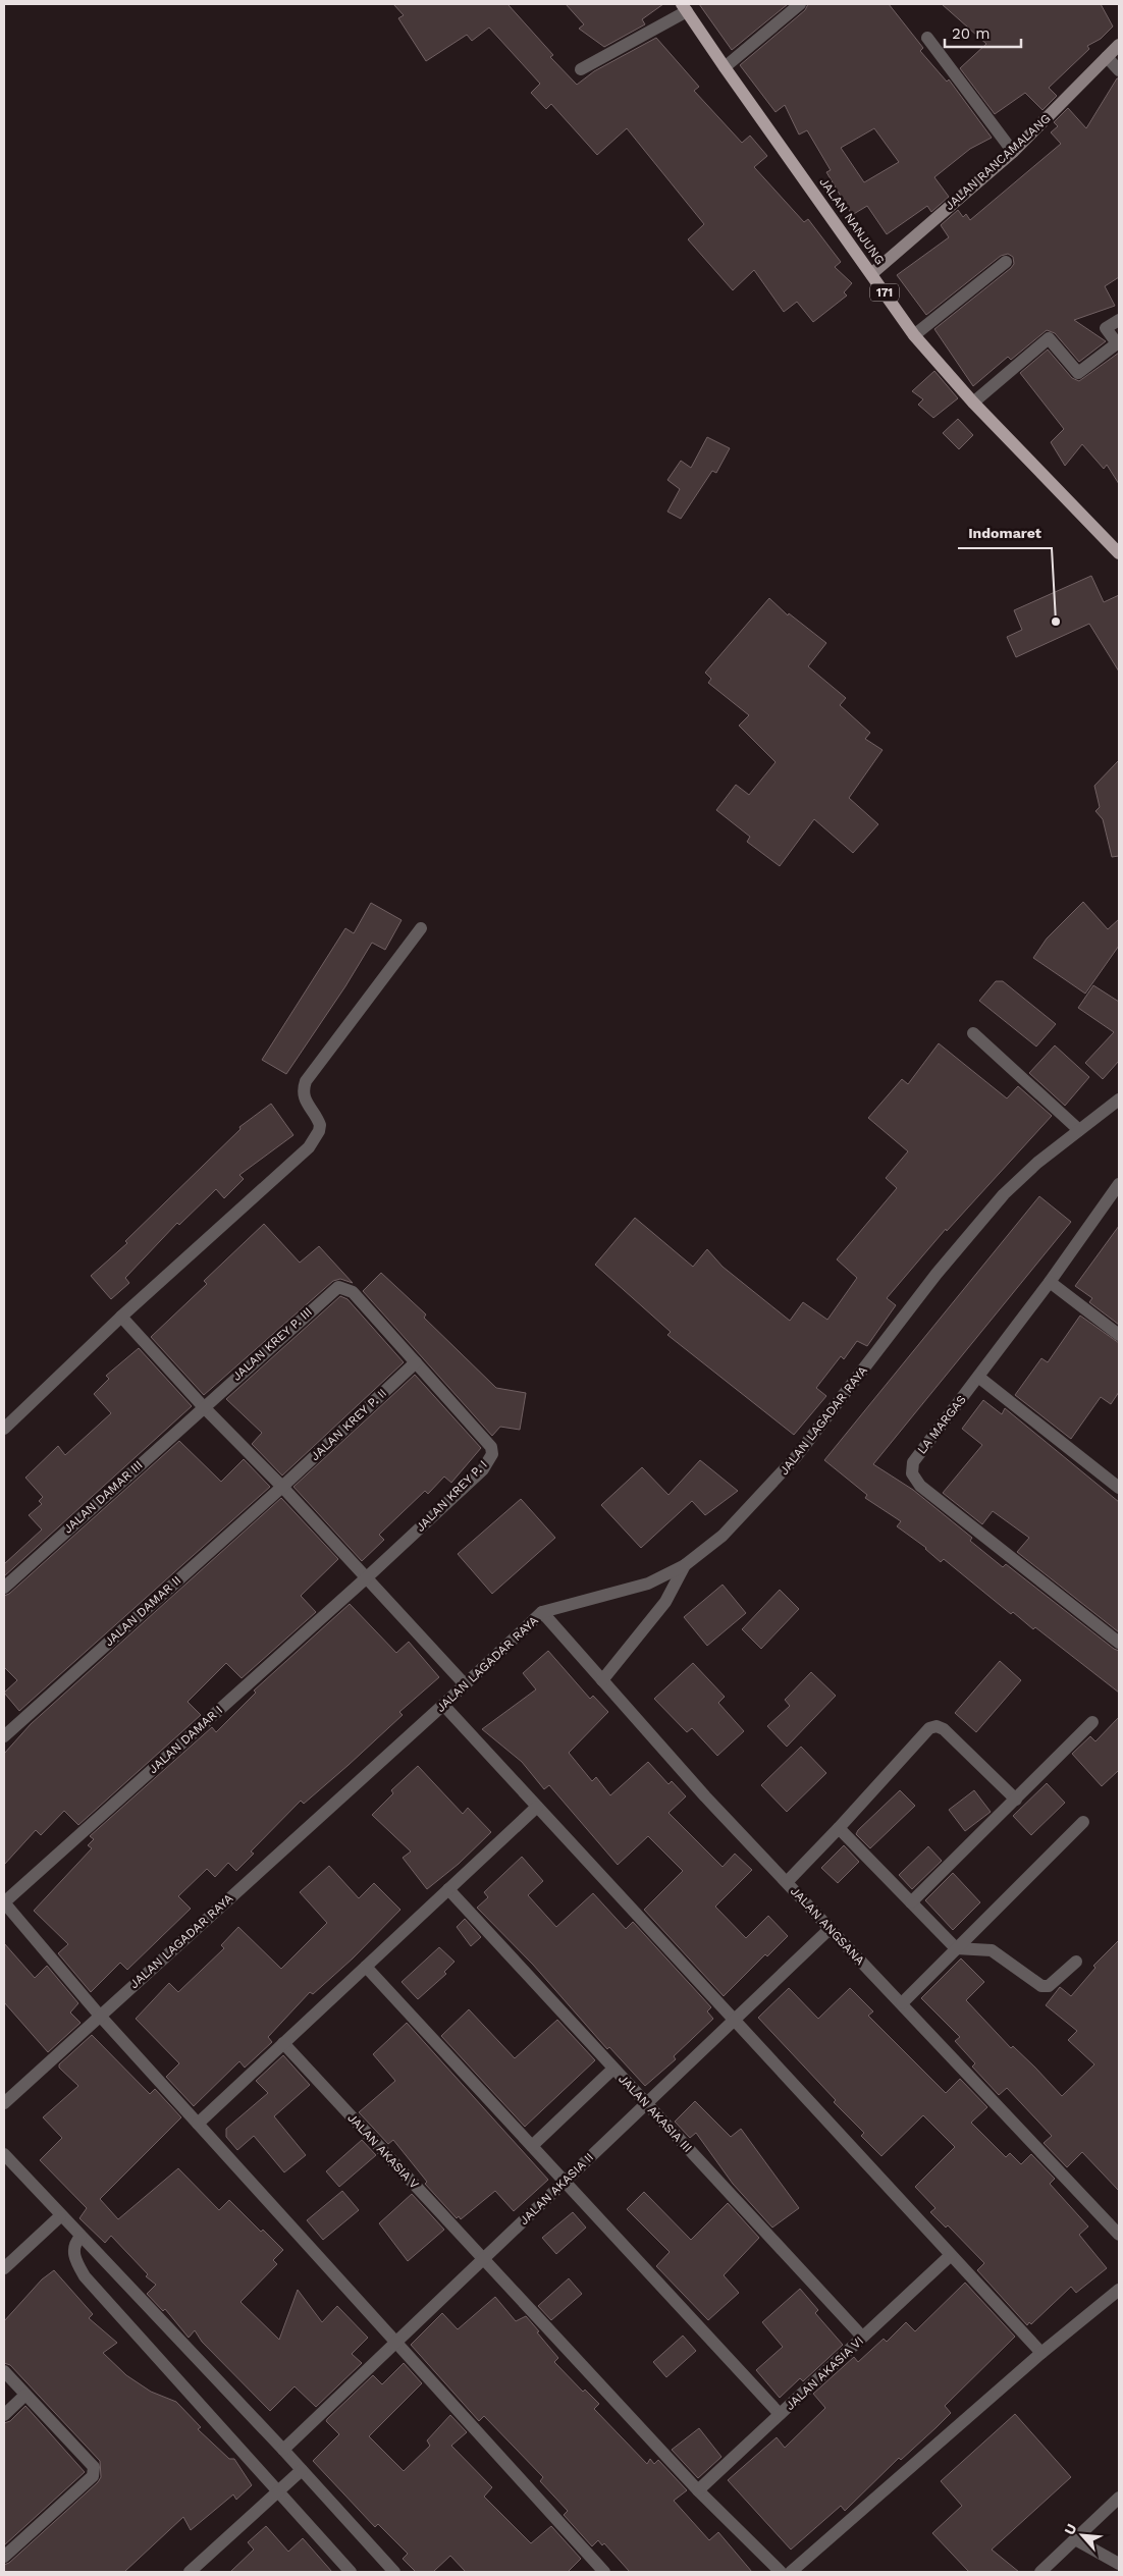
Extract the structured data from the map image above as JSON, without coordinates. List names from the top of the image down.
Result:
{
  "streets": {
    "main road": ["JALAN NANJUNG", "171"],
    "street": [
      "JALAN RANCAMALANG",
      "JALAN KREY P. III",
      "JALAN LAGADAR RAYA",
      "JALAN KREY P. II",
      "LA MARGAS",
      "JALAN KREY P. I",
      "JALAN DAMAR III",
      "JALAN DAMAR II",
      "JALAN DAMAR I",
      "JALAN ANGSANA",
      "JALAN AKASIA III",
      "JALAN AKASIA V",
      "JALAN AKASIA II",
      "JALAN AKASIA VI"
    ]
  },
  "crossings": [
    ["JALAN RANCAMALANG", "JALAN NANJUNG"],
    ["JALAN KREY P. III", "JALAN KREY P. II"],
    ["JALAN KREY P. III", "JALAN KREY P. I"],
    ["JALAN KREY P. III", "JALAN DAMAR III"],
    ["JALAN LAGADAR RAYA", "JALAN ANGSANA"],
    ["JALAN KREY P. II", "JALAN KREY P. I"],
    ["JALAN KREY P. II", "JALAN DAMAR II"],
    ["JALAN KREY P. I", "JALAN DAMAR I"],
    ["JALAN ANGSANA", "JALAN AKASIA II"],
    ["JALAN AKASIA III", "JALAN AKASIA II"],
    ["JALAN AKASIA III", "JALAN AKASIA VI"],
    ["JALAN AKASIA V", "JALAN AKASIA II"],
    ["JALAN AKASIA V", "JALAN AKASIA VI"]
  ],
  "places": ["Indomaret"],
  "scale_bar": "20 m",
  "north": "top left"
}
